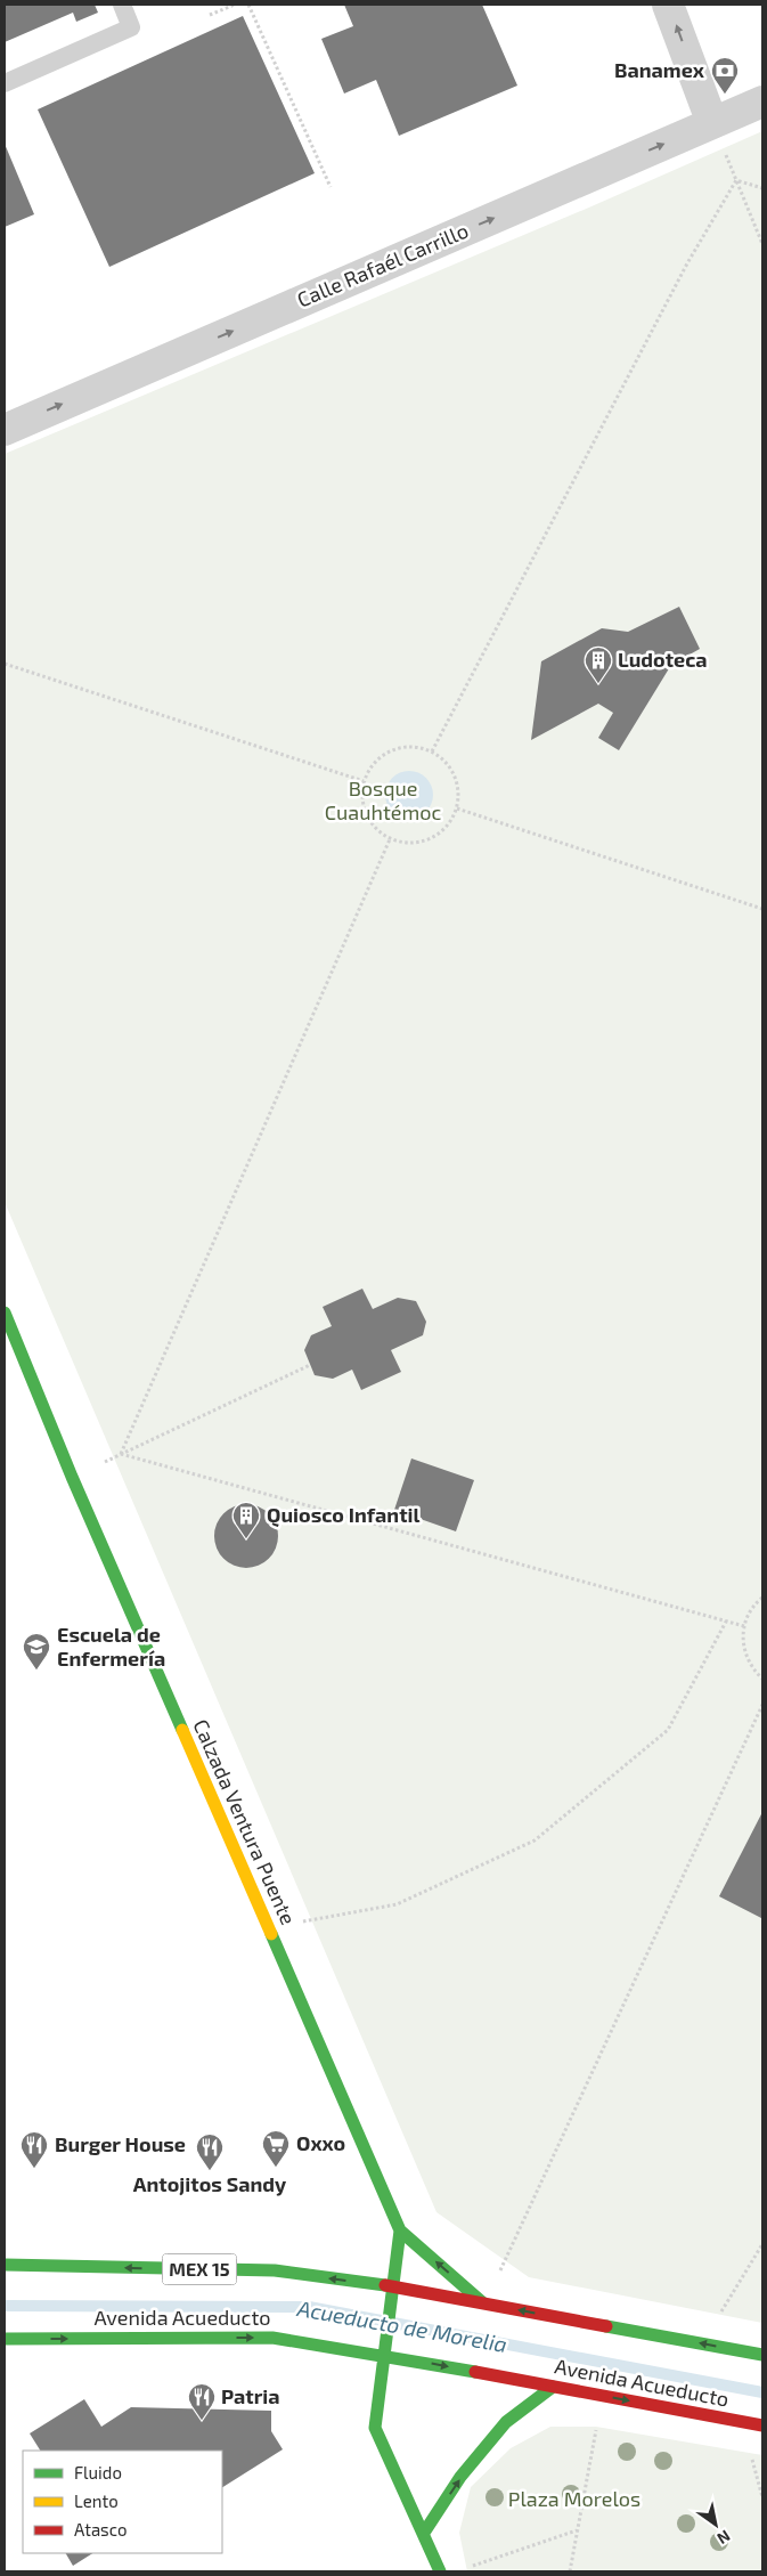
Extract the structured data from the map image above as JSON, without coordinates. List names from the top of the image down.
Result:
{
  "streets": {
    "main road": ["Calzada Ventura Puente", "MEX 15", "Avenida Acueducto"],
    "street": ["Calle Rafaél Carrillo"]
  },
  "one_way": ["Calle Rafaél Carrillo"],
  "water": ["Acueducto de Morelia"],
  "parks": ["Bosque Cuauhtémoc", "Plaza Morelos"],
  "places": {
    "bank": ["Banamex"],
    "building": ["Ludoteca", "Quiosco Infantil"],
    "school or university": ["Escuela de Enfermería"],
    "supermarket": ["Oxxo"],
    "restaurant": ["Burger House", "Antojitos Sandy", "Patria"]
  },
  "legend": ["Fluido", "Lento", "Atasco"],
  "north": "bottom right"
}
